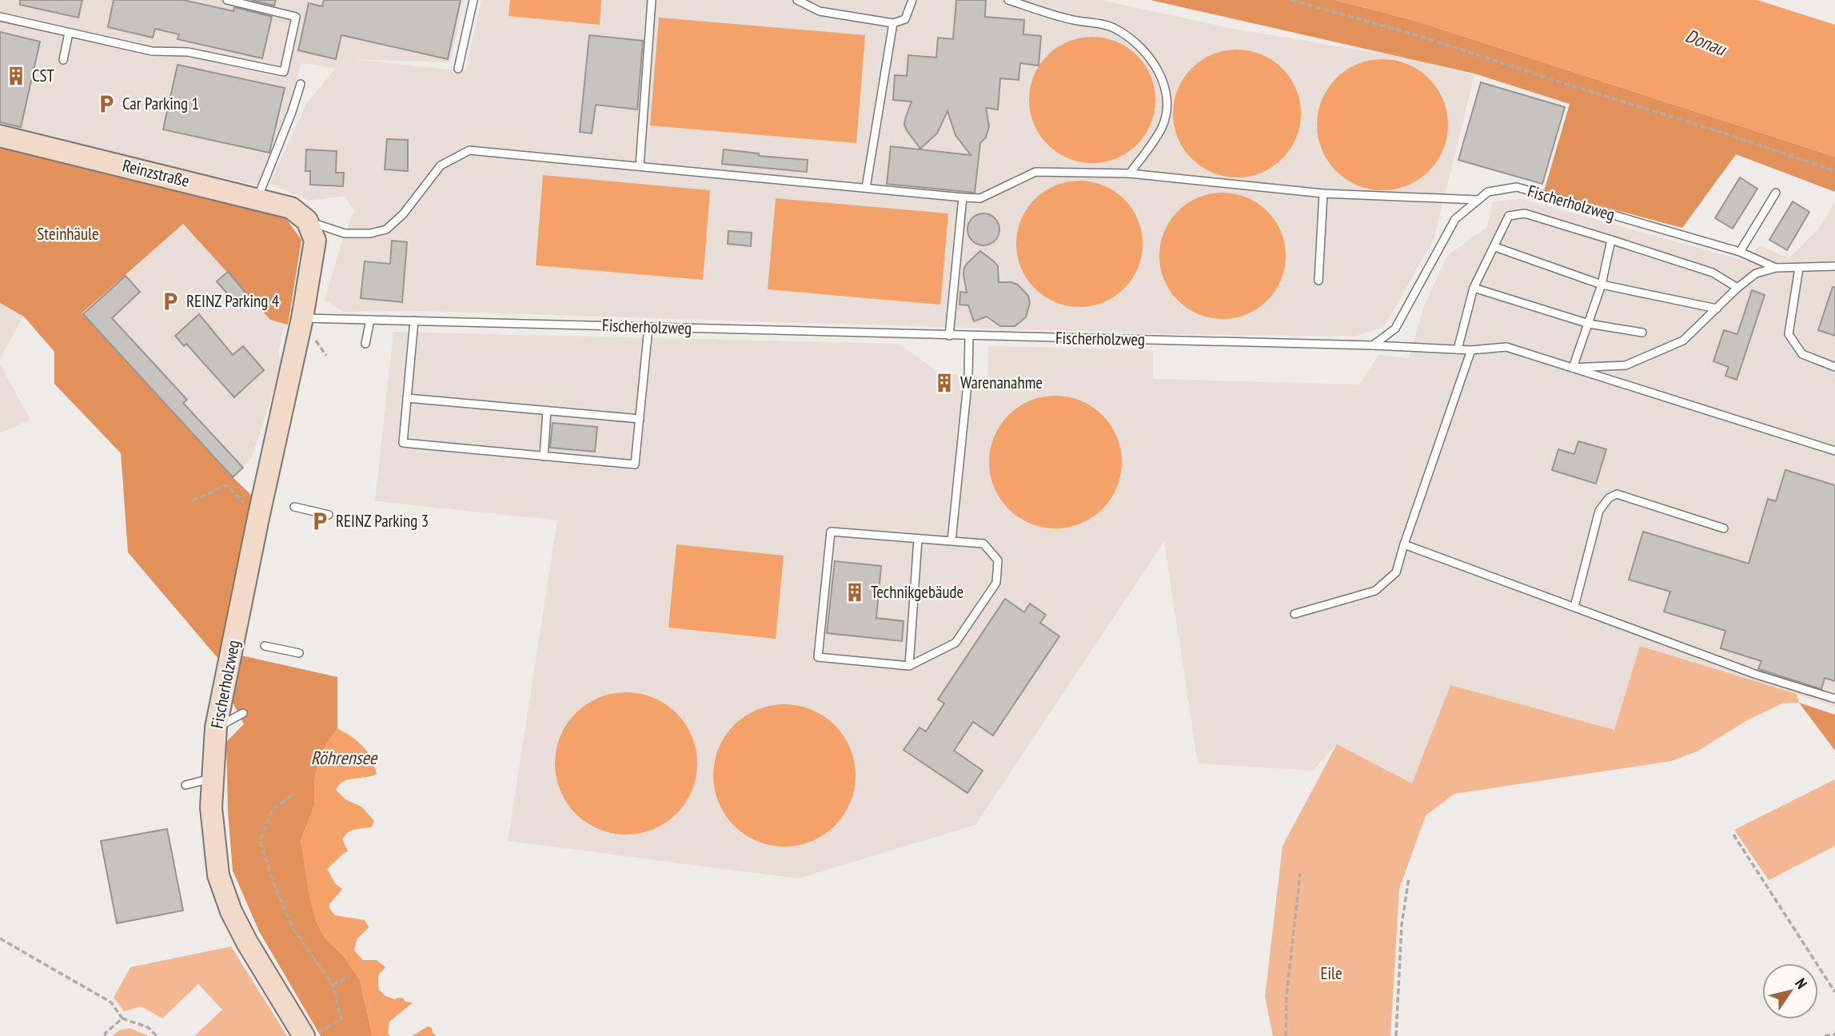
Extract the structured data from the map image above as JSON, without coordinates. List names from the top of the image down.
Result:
{
  "streets": {
    "street": ["Reinzstraße", "Fischerholzweg"]
  },
  "crossings": [
    ["Reinzstraße", "Fischerholzweg"]
  ],
  "water": ["Donau", "Röhrensee"],
  "parks": ["Steinhäule", "Eile"],
  "places": {
    "building": ["CST", "Warenanahme", "Technikgebäude"],
    "parking": ["Car Parking 1", "REINZ Parking 4", "REINZ Parking 3"]
  },
  "north": "top right"
}
